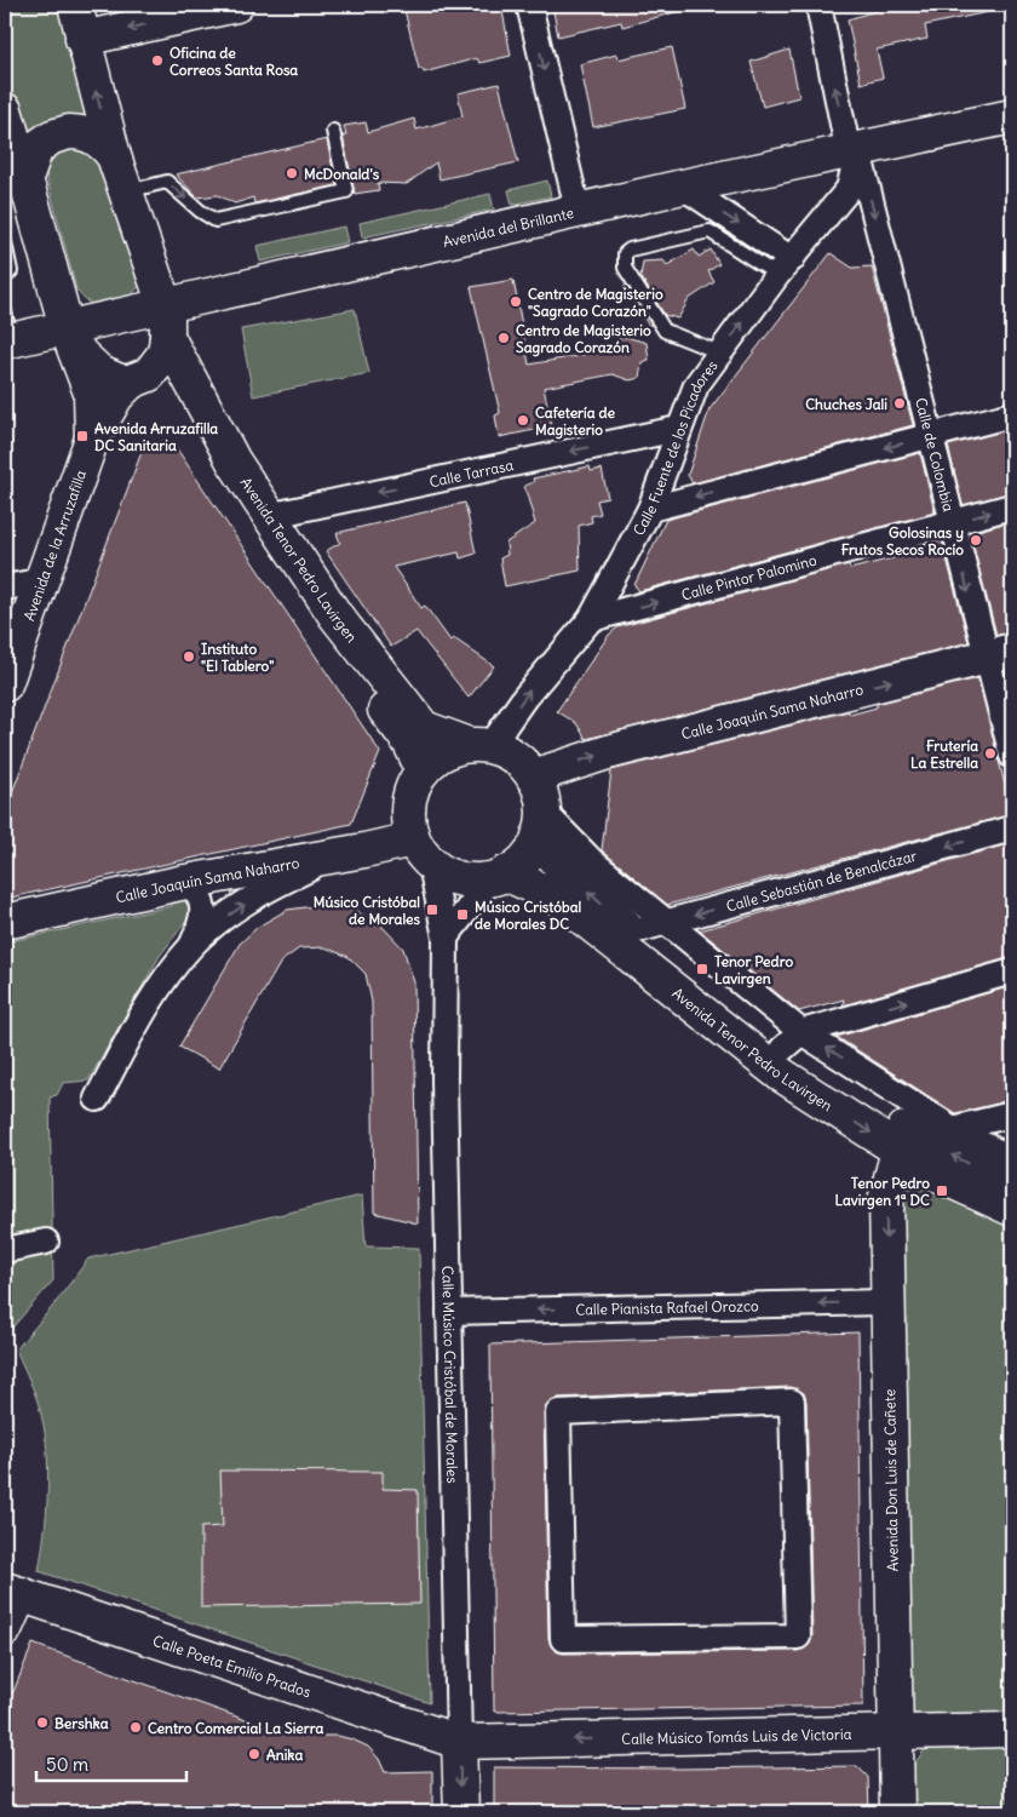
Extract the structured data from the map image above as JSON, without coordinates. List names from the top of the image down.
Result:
{
  "streets": {
    "main road": [
      "Avenida del Brillante",
      "Avenida de la Arruzafilla",
      "Avenida Tenor Pedro Lavirgen",
      "Calle Joaquín Sama Naharro",
      "Calle Músico Cristóbal de Morales",
      "Avenida Don Luis de Cañete",
      "Calle Poeta Emilio Prados",
      "Calle Músico Tomás Luis de Victoria"
    ],
    "street": [
      "Calle Fuente de los Picadores",
      "Calle de Colombia",
      "Calle Tarrasa",
      "Calle Pintor Palomino",
      "Calle Sebastián de Benalcázar",
      "Calle Pianista Rafael Orozco"
    ]
  },
  "crossings": [
    ["Avenida del Brillante", "Calle Fuente de los Picadores"],
    ["Avenida del Brillante", "Calle de Colombia"],
    ["Avenida del Brillante", "Avenida de la Arruzafilla"],
    ["Avenida del Brillante", "Avenida Tenor Pedro Lavirgen"],
    ["Calle Fuente de los Picadores", "Calle de Colombia"],
    ["Calle Fuente de los Picadores", "Calle Tarrasa"],
    ["Calle Fuente de los Picadores", "Avenida Tenor Pedro Lavirgen"],
    ["Calle Fuente de los Picadores", "Calle Pintor Palomino"],
    ["Calle Fuente de los Picadores", "Calle Joaquín Sama Naharro"],
    ["Calle Fuente de los Picadores", "Calle Músico Cristóbal de Morales"],
    ["Calle de Colombia", "Calle Pintor Palomino"],
    ["Calle de Colombia", "Calle Joaquín Sama Naharro"],
    ["Calle Tarrasa", "Avenida Tenor Pedro Lavirgen"],
    ["Avenida de la Arruzafilla", "Avenida Tenor Pedro Lavirgen"],
    ["Avenida Tenor Pedro Lavirgen", "Calle Joaquín Sama Naharro"],
    ["Avenida Tenor Pedro Lavirgen", "Calle Sebastián de Benalcázar"],
    ["Avenida Tenor Pedro Lavirgen", "Calle Músico Cristóbal de Morales"],
    ["Avenida Tenor Pedro Lavirgen", "Avenida Don Luis de Cañete"],
    ["Calle Joaquín Sama Naharro", "Calle Músico Cristóbal de Morales"],
    ["Calle Pianista Rafael Orozco", "Calle Músico Cristóbal de Morales"],
    ["Calle Pianista Rafael Orozco", "Avenida Don Luis de Cañete"],
    ["Calle Músico Cristóbal de Morales", "Calle Poeta Emilio Prados"],
    ["Calle Músico Cristóbal de Morales", "Calle Músico Tomás Luis de Victoria"],
    ["Avenida Don Luis de Cañete", "Calle Músico Tomás Luis de Victoria"],
    ["Calle Poeta Emilio Prados", "Calle Músico Tomás Luis de Victoria"]
  ],
  "one_way": [
    "Calle Fuente de los Picadores",
    "Calle Tarrasa",
    "Calle Joaquín Sama Naharro",
    "Calle Pianista Rafael Orozco",
    "Calle Músico Tomás Luis de Victoria"
  ],
  "places": {
    "other": [
      "Oficina de Correos Santa Rosa",
      "McDonald's",
      "Centro de Magisterio \"Sagrado Corazón\"",
      "Centro de Magisterio Sagrado Corazón",
      "Chuches Jali",
      "Cafetería de Magisterio",
      "Golosinas y Frutos Secos Rocío",
      "Instituto \"El Tablero\"",
      "Frutería La Estrella",
      "Bershka",
      "Centro Comercial La Sierra",
      "Anika"
    ],
    "transit": [
      "Avenida Arruzafilla DC Sanitaria",
      "Músico Cristóbal de Morales",
      "Músico Cristóbal de Morales DC",
      "Tenor Pedro Lavirgen",
      "Tenor Pedro Lavirgen 1ª DC"
    ]
  },
  "scale_bar": "50 m"
}
